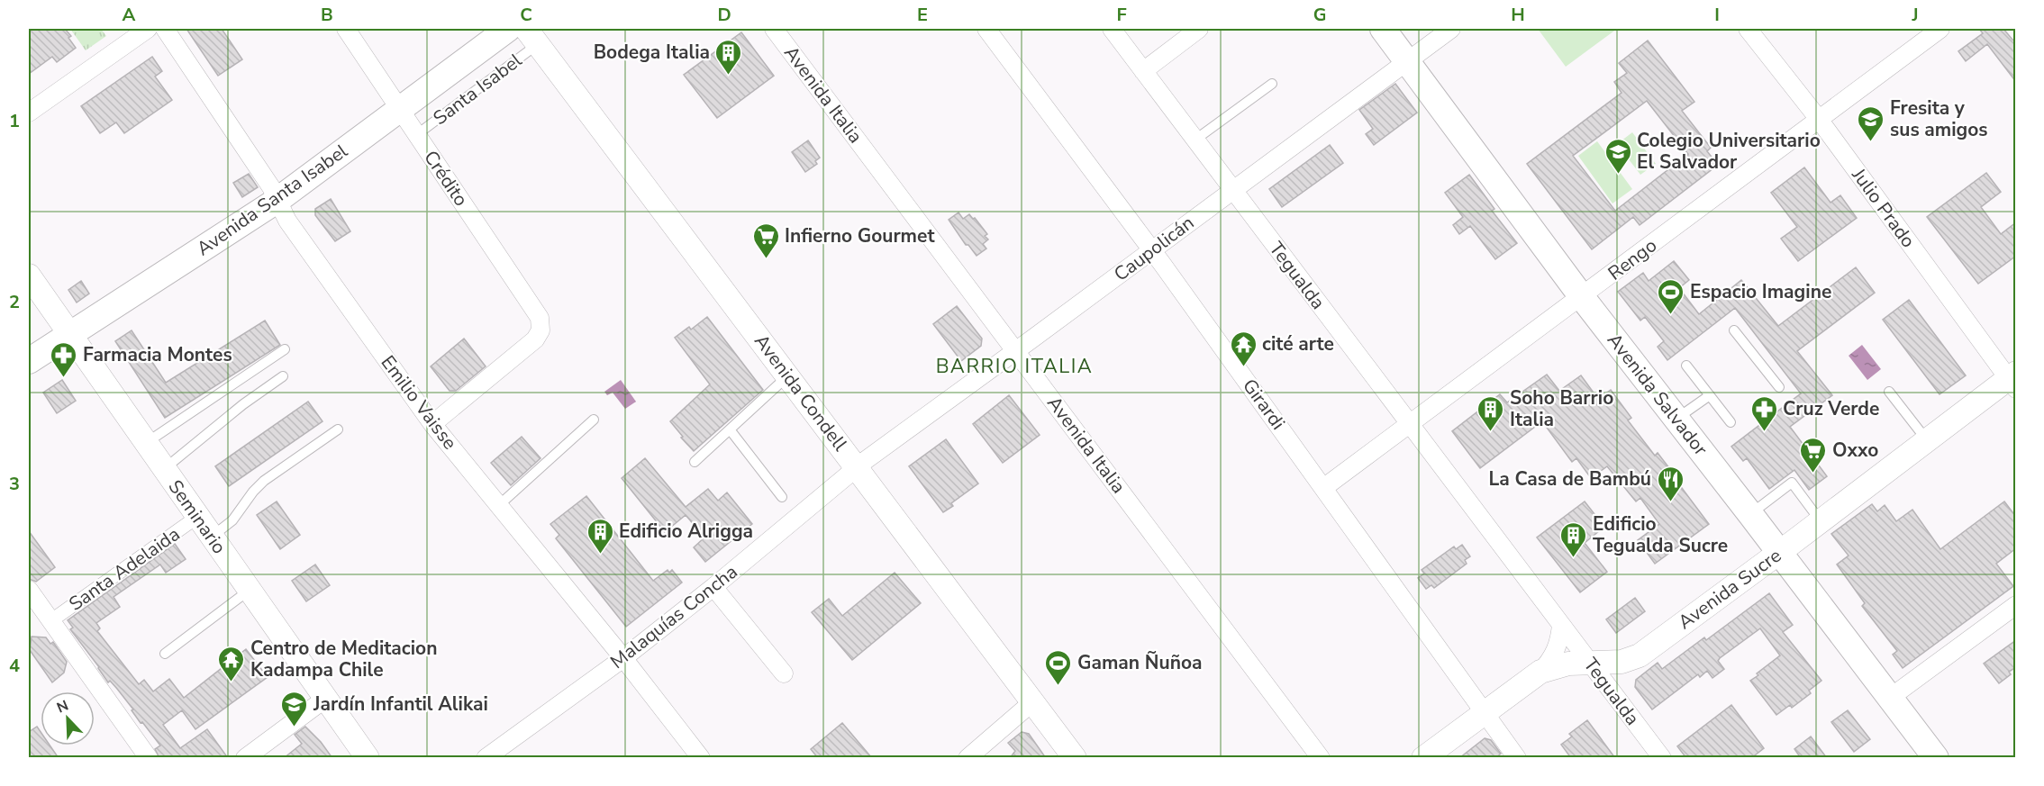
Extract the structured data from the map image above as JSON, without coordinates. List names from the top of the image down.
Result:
{
  "streets": {
    "main road": ["Avenida Santa Isabel", "Avenida Salvador"],
    "street": [
      "Avenida Italia",
      "Crédito",
      "Julio Prado",
      "Caupolicán",
      "Rengo",
      "Tegualda",
      "Avenida Condell",
      "Emilio Vaisse",
      "Girardi",
      "Seminario",
      "Santa Adelaida",
      "Avenida Sucre",
      "Malaquías Concha"
    ],
    "lane": ["Santa Isabel"]
  },
  "crossings": [
    ["Santa Isabel", "Crédito"],
    ["Santa Isabel", "Avenida Condell"],
    ["Avenida Italia", "Caupolicán"],
    ["Crédito", "Avenida Santa Isabel"],
    ["Crédito", "Emilio Vaisse"],
    ["Avenida Santa Isabel", "Emilio Vaisse"],
    ["Avenida Santa Isabel", "Seminario"],
    ["Julio Prado", "Rengo"],
    ["Julio Prado", "Avenida Sucre"],
    ["Caupolicán", "Tegualda"],
    ["Caupolicán", "Avenida Condell"],
    ["Caupolicán", "Avenida Salvador"],
    ["Caupolicán", "Girardi"],
    ["Caupolicán", "Malaquías Concha"],
    ["Rengo", "Tegualda"],
    ["Rengo", "Avenida Salvador"],
    ["Rengo", "Girardi"],
    ["Tegualda", "Avenida Sucre"],
    ["Avenida Condell", "Malaquías Concha"],
    ["Avenida Salvador", "Avenida Sucre"],
    ["Emilio Vaisse", "Malaquías Concha"],
    ["Girardi", "Avenida Sucre"],
    ["Seminario", "Santa Adelaida"]
  ],
  "districts": ["BARRIO ITALIA"],
  "places": {
    "building": [
      "Bodega Italia",
      "Soho Barrio Italia",
      "Edificio Alrigga",
      "Edificio Tegualda Sucre"
    ],
    "school or university": ["Fresita y sus amigos", "Colegio Universitario El Salvador", "Jardín Infantil Alikai"],
    "supermarket": ["Infierno Gourmet", "Oxxo"],
    "sports": ["Espacio Imagine", "Gaman Ñuñoa"],
    "temple": ["cité arte", "Centro de Meditacion Kadampa Chile"],
    "pharmacy": ["Farmacia Montes", "Cruz Verde"],
    "restaurant": ["La Casa de Bambú"]
  },
  "north": "top left",
  "grid": {
    "columns": [
      "A",
      "B",
      "C",
      "D",
      "E",
      "F",
      "G",
      "H",
      "I",
      "J"
    ],
    "rows": [
      "1",
      "2",
      "3",
      "4"
    ]
  }
}
